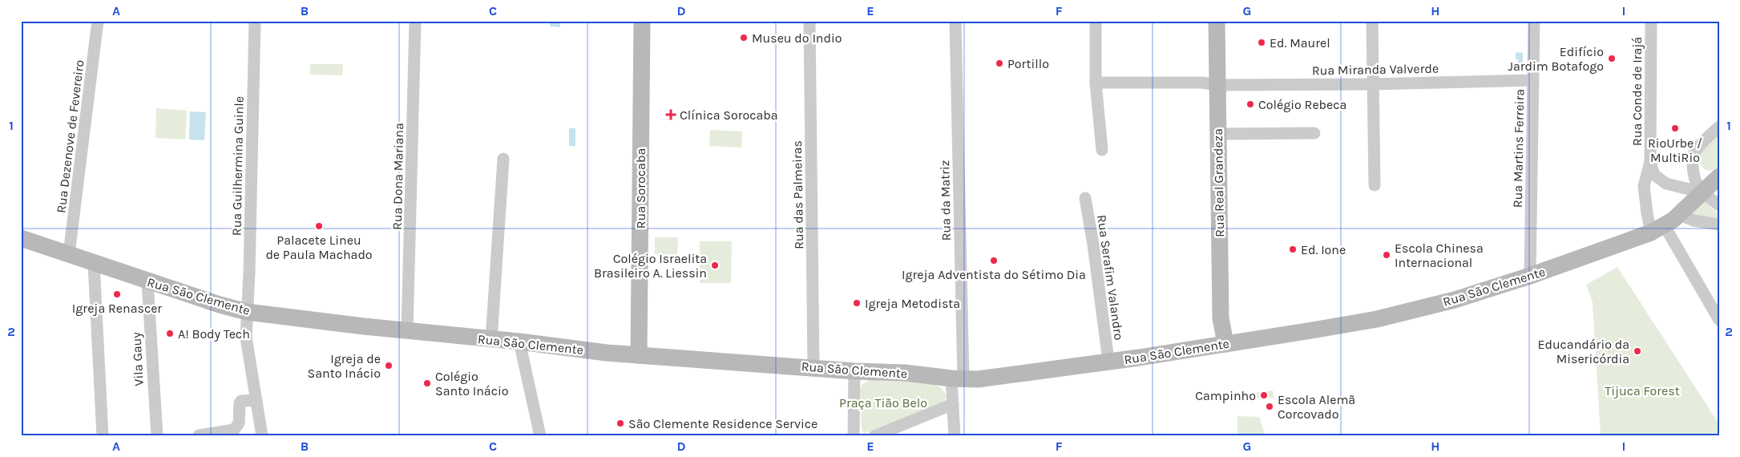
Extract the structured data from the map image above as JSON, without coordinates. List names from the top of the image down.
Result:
{
  "streets": {
    "main road": ["Rua Real Grandeza", "Rua Sorocaba", "Rua São Clemente"],
    "street": [
      "Rua Miranda Valverde",
      "Rua Conde de Irajá",
      "Rua Dezenove de Fevereiro",
      "Rua Martins Ferreira",
      "Rua Guilhermina Guinle",
      "Rua Dona Mariana",
      "Rua das Palmeiras",
      "Rua da Matriz",
      "Rua Serafim Valandro",
      "Vila Gauy"
    ]
  },
  "crossings": [
    ["Rua Miranda Valverde", "Rua Martins Ferreira"],
    ["Rua Miranda Valverde", "Rua Real Grandeza"],
    ["Rua Conde de Irajá", "Rua São Clemente"],
    ["Rua Dezenove de Fevereiro", "Rua São Clemente"],
    ["Rua Martins Ferreira", "Rua São Clemente"],
    ["Rua Guilhermina Guinle", "Rua São Clemente"],
    ["Rua Dona Mariana", "Rua São Clemente"],
    ["Rua Real Grandeza", "Rua São Clemente"],
    ["Rua Sorocaba", "Rua São Clemente"],
    ["Rua das Palmeiras", "Rua São Clemente"],
    ["Rua da Matriz", "Rua São Clemente"],
    ["Rua Serafim Valandro", "Rua São Clemente"],
    ["Rua São Clemente", "Vila Gauy"]
  ],
  "parks": ["Tijuca Forest", "Praça Tião Belo"],
  "places": {
    "other": [
      "Museu do Indio",
      "Ed. Maurel",
      "Edifício Jardim Botafogo",
      "Portillo",
      "Colégio Rebeca",
      "RioUrbe / MultiRio",
      "Palacete Lineu de Paula Machado",
      "Ed. Ione",
      "Escola Chinesa Internacional",
      "Igreja Adventista do Sétimo Dia",
      "Colégio Israelita Brasileiro A. Liessin",
      "Igreja Renascer",
      "Igreja Metodista",
      "A! Body Tech",
      "Educandário da Misericórdia",
      "Igreja de Santo Inácio",
      "Colégio Santo Inácio",
      "Campinho",
      "Escola Alemã Corcovado",
      "São Clemente Residence Service"
    ],
    "health": ["Clínica Sorocaba"]
  },
  "grid": {
    "columns": [
      "A",
      "B",
      "C",
      "D",
      "E",
      "F",
      "G",
      "H",
      "I"
    ],
    "rows": ["1", "2"]
  }
}
